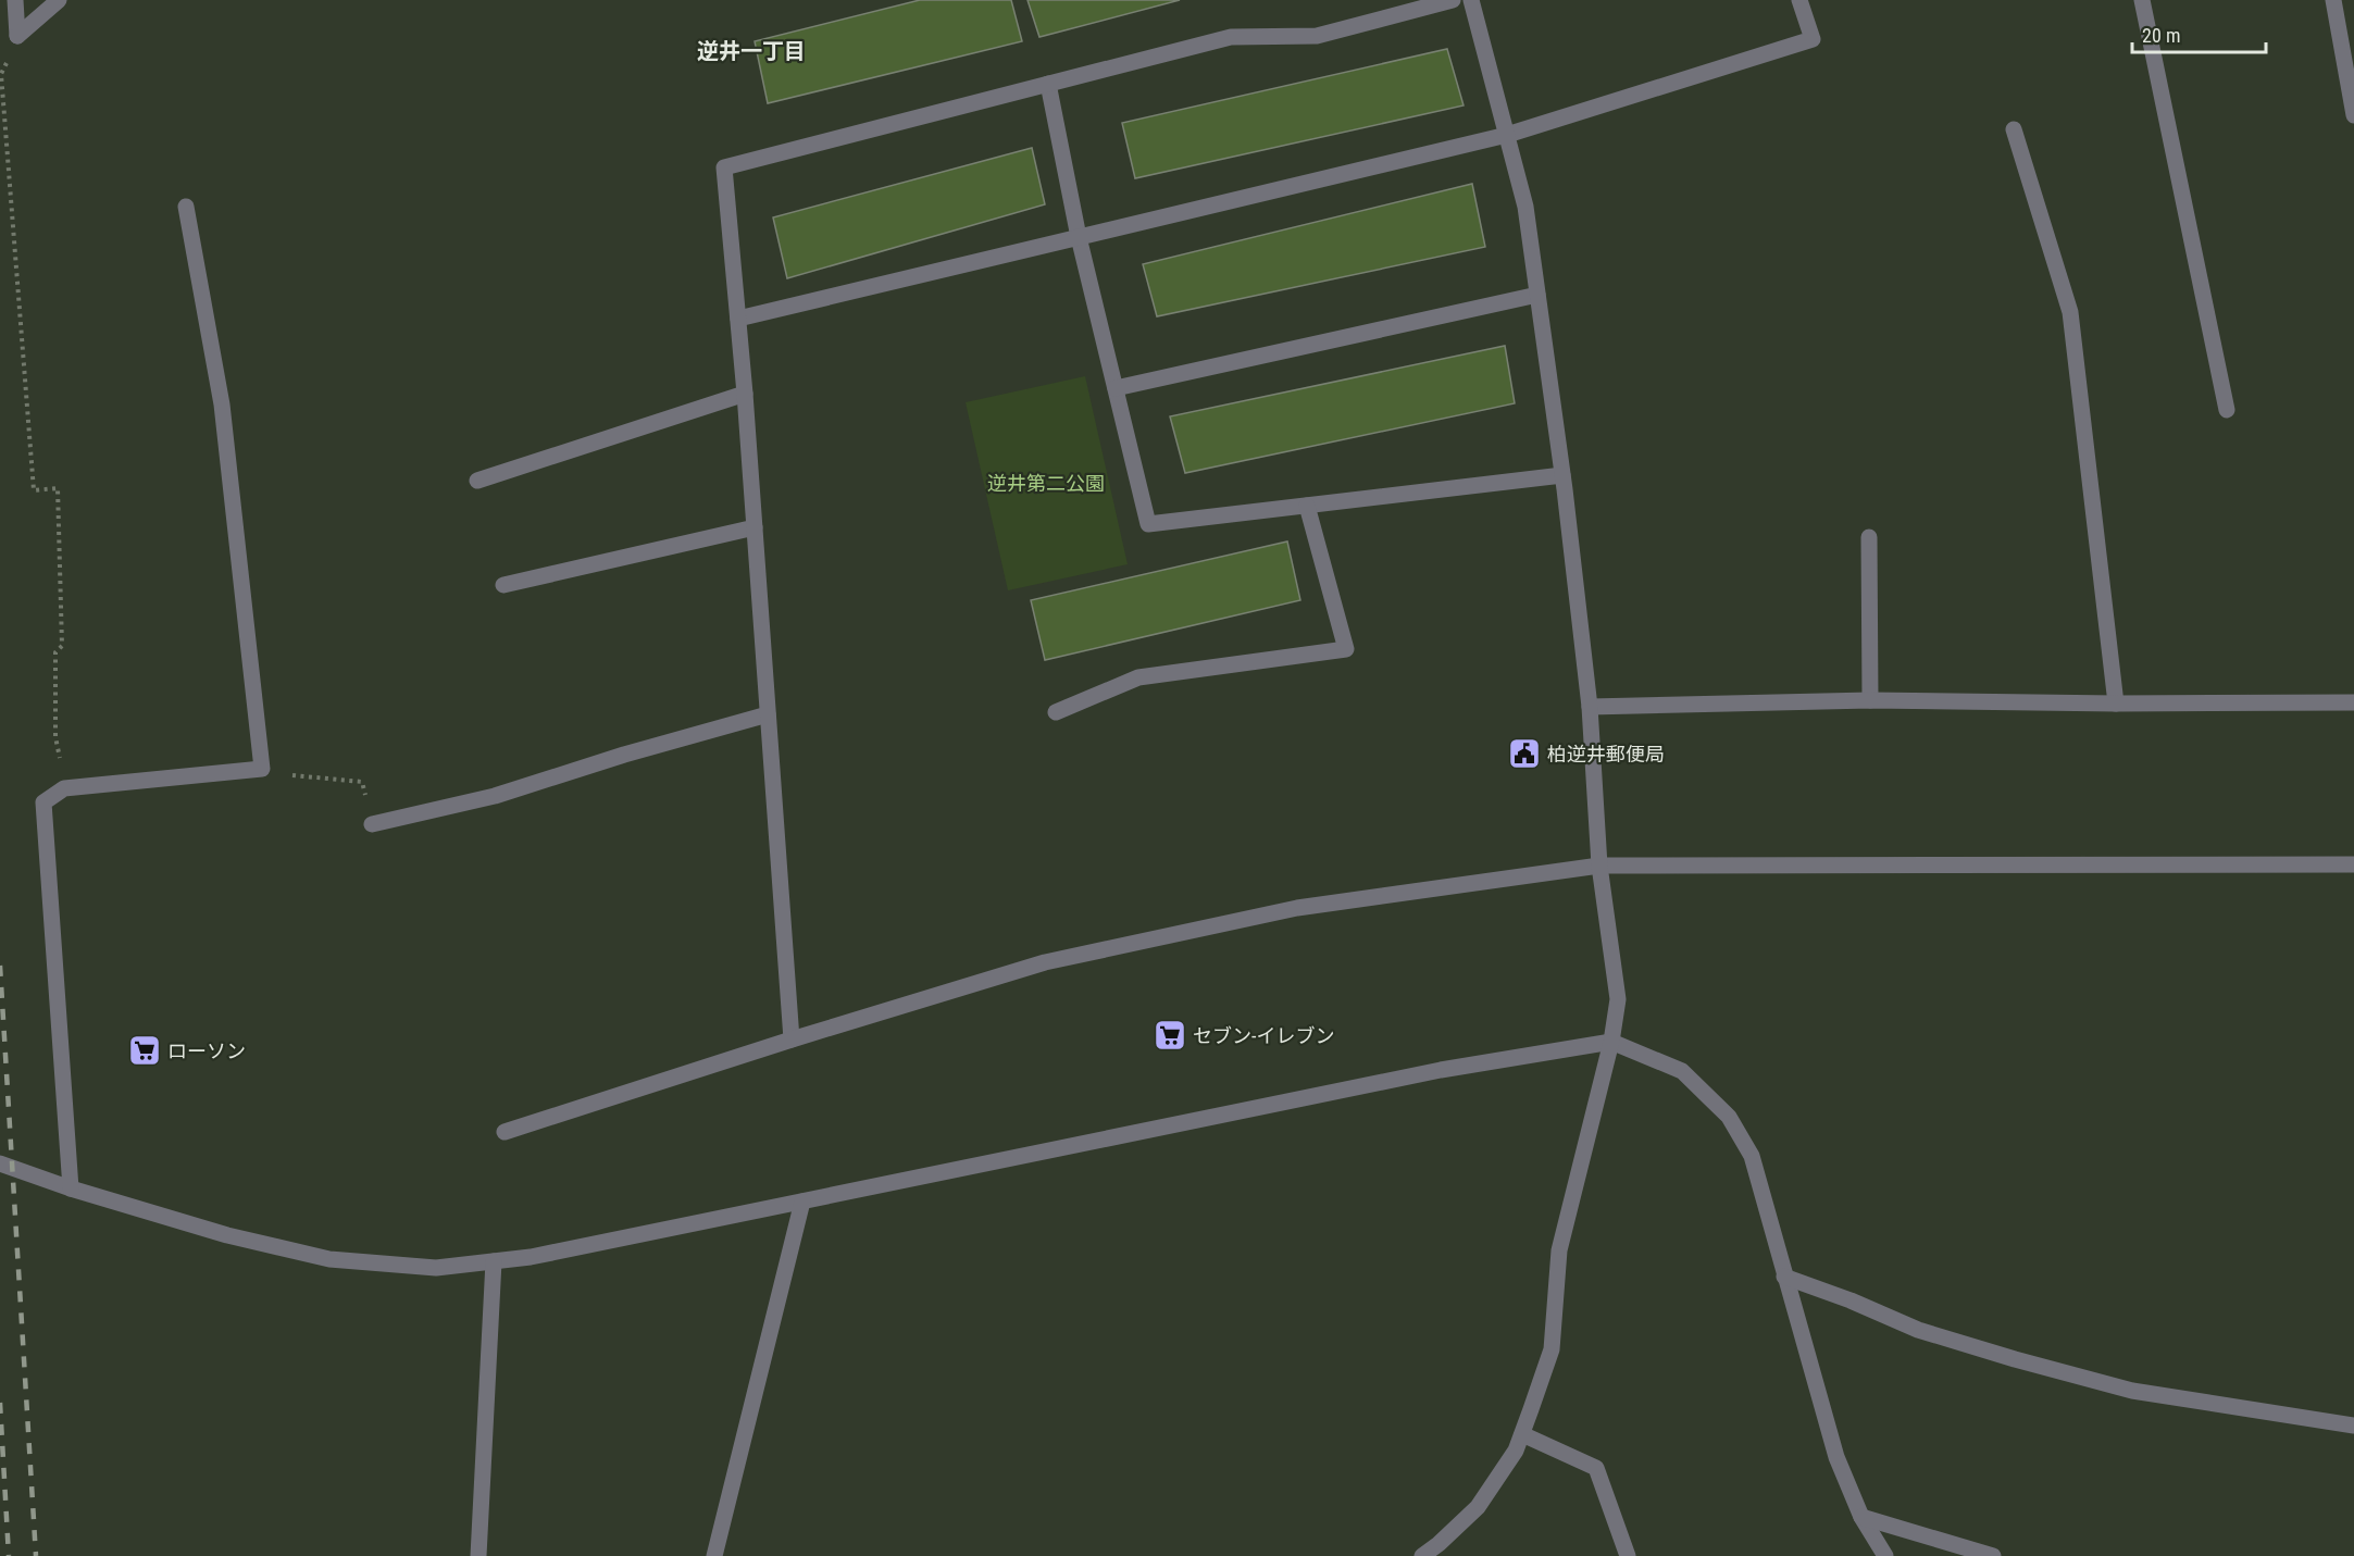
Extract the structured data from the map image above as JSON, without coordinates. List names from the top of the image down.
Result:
{
  "districts": ["逆井一丁目"],
  "parks": ["逆井第二公園"],
  "places": {
    "public building": ["柏逆井郵便局"],
    "supermarket": ["セブン-イレブン", "ローソン"]
  },
  "scale_bar": "20 m"
}
